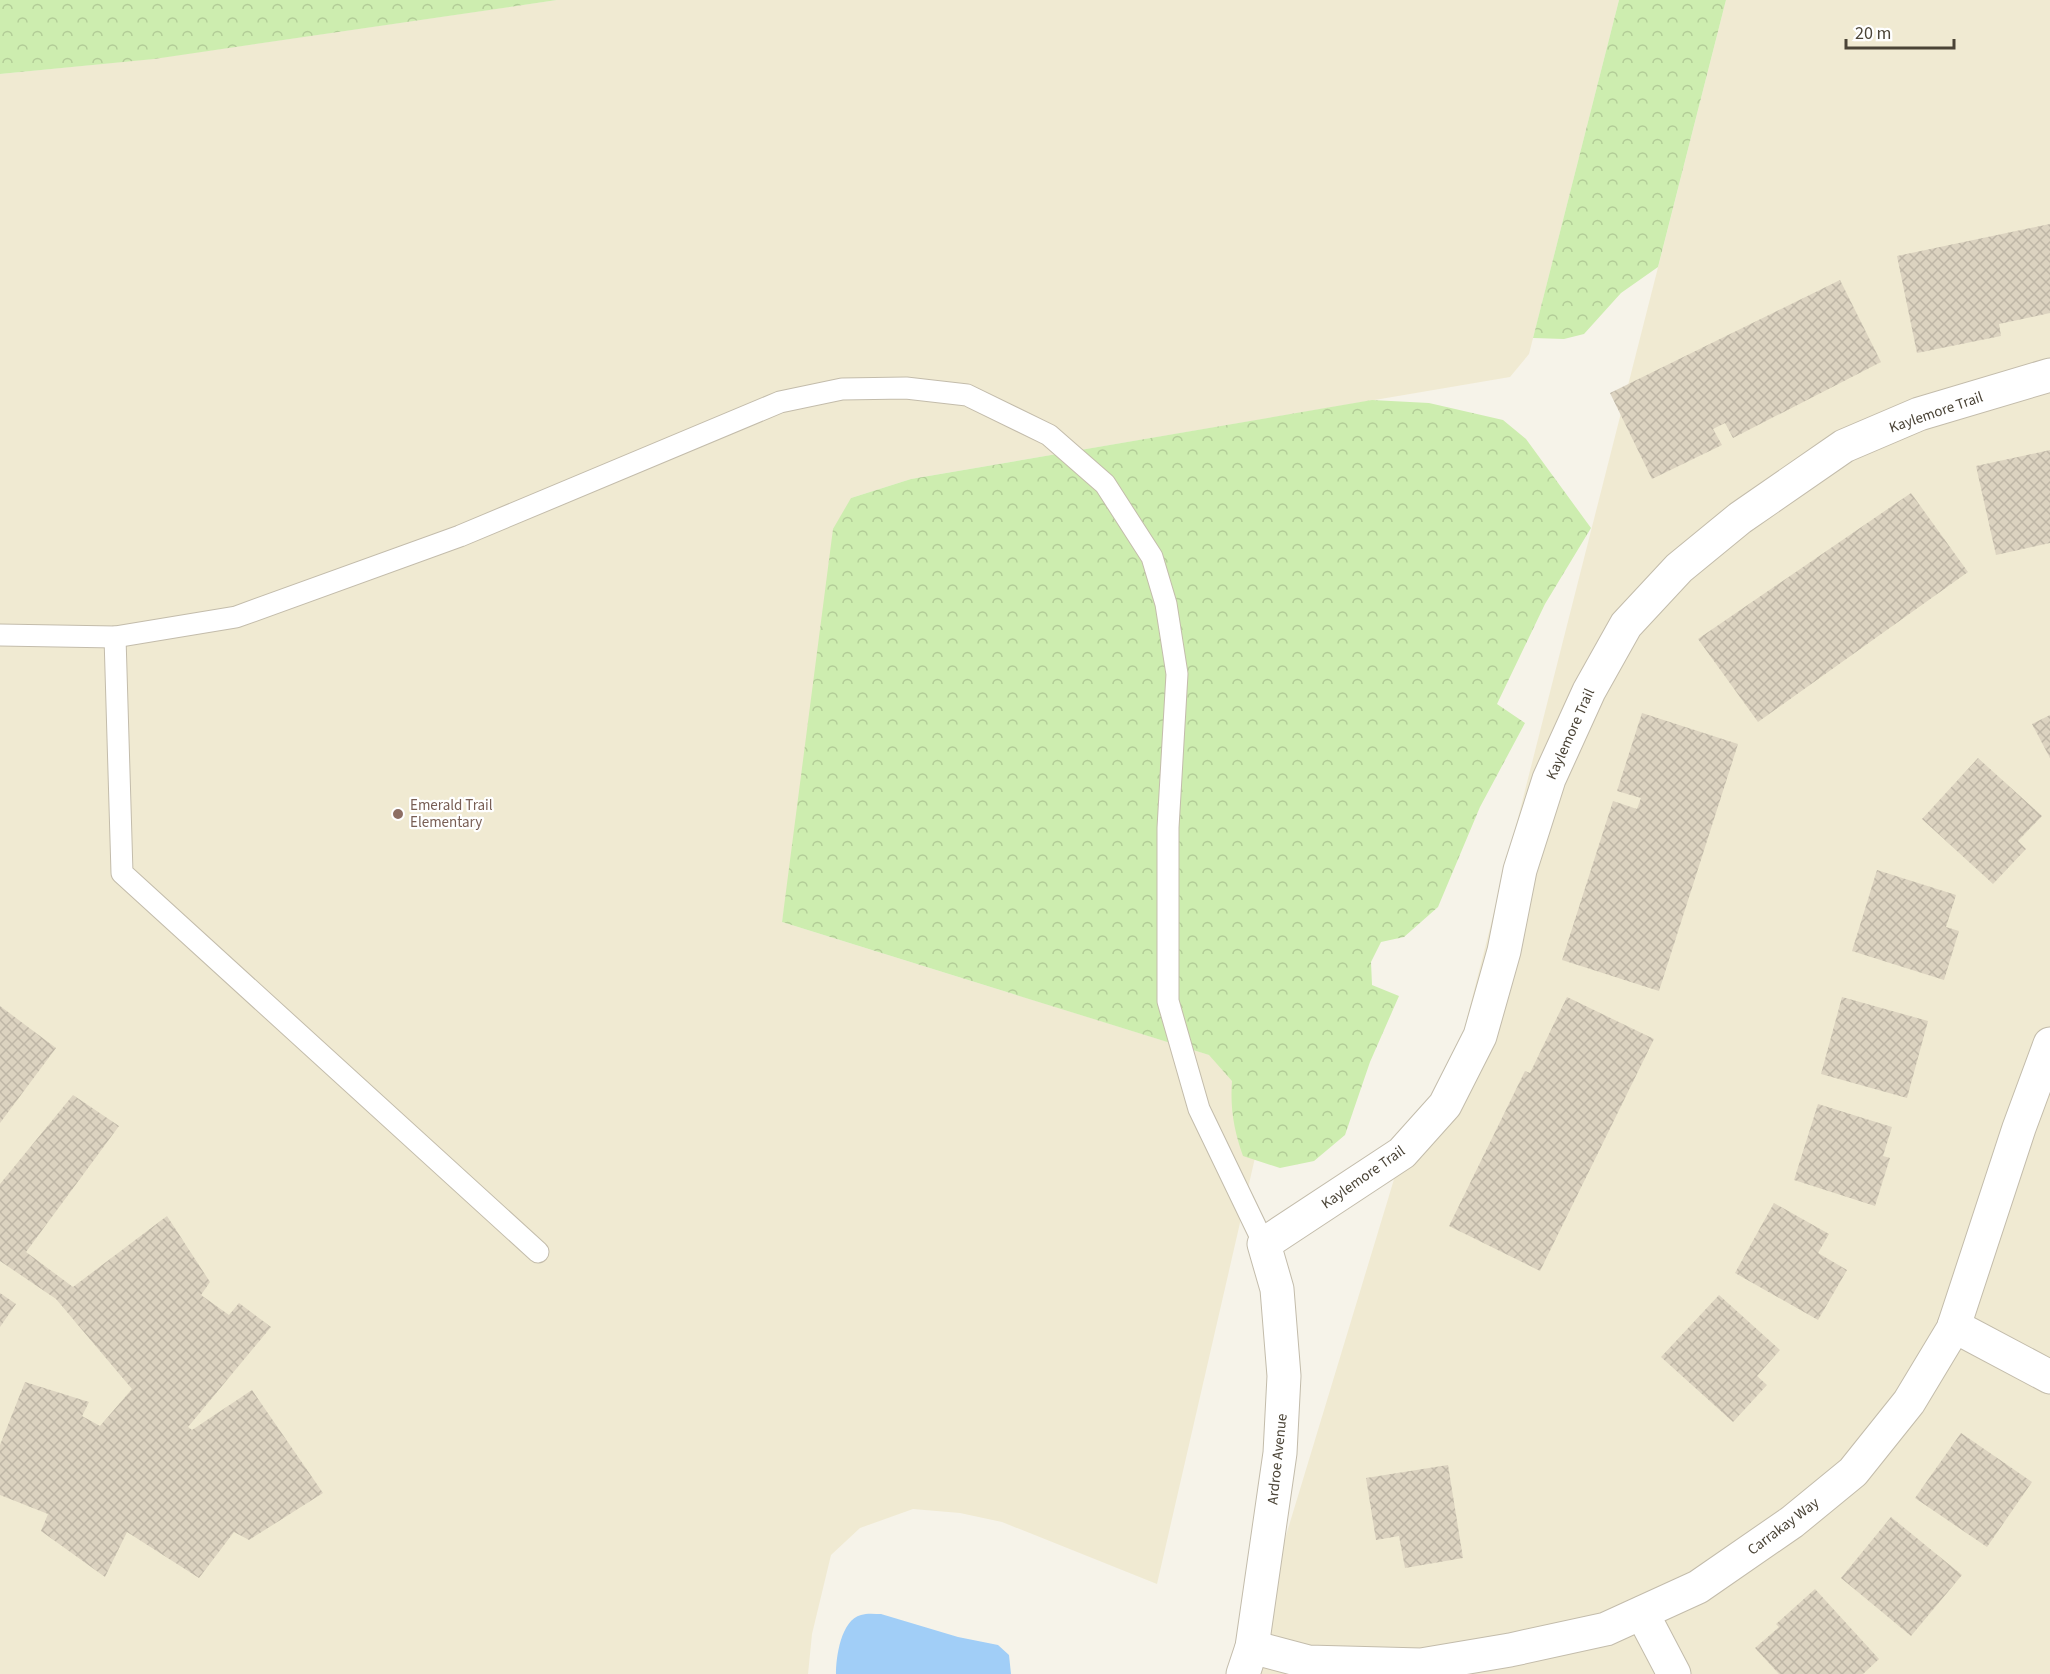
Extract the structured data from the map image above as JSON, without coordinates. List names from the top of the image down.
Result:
{
  "streets": {
    "street": ["Kaylemore Trail", "Ardroe Avenue", "Carrakay Way"]
  },
  "crossings": [
    ["Kaylemore Trail", "Ardroe Avenue"],
    ["Ardroe Avenue", "Carrakay Way"]
  ],
  "places": ["Emerald Trail Elementary"],
  "scale_bar": "20 m"
}
